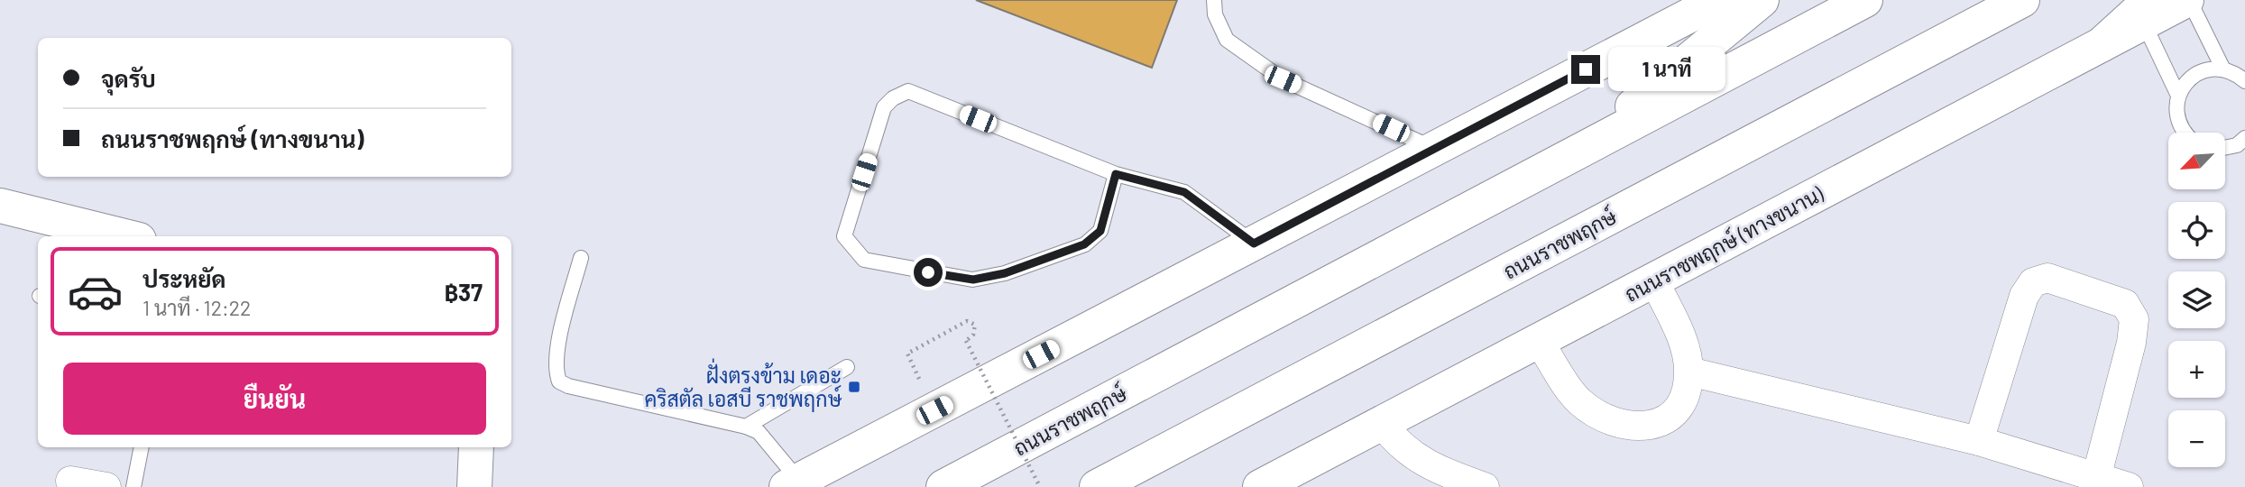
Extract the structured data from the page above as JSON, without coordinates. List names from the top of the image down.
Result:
{
  "streets": {
    "main road": ["ถนนราชพฤกษ์", "ถนนราชพฤกษ์ (ทางขนาน)"]
  },
  "places": {
    "transit": ["ฝั่งตรงข้าม เดอะ คริสตัล เอสบี ราชพฤกษ์"]
  },
  "north": "bottom left",
  "page": {
    "banner": ["จุดรับ", "ถนนราชพฤกษ์ (ทางขนาน)"],
    "bubble": "1 นาที",
    "map_buttons": ["+", "−"],
    "list": [
      {
        "name": "ประหยัด",
        "note": "1 นาที · 12:22",
        "value": "฿37"
      }
    ],
    "buttons": "ยืนยัน"
  }
}
